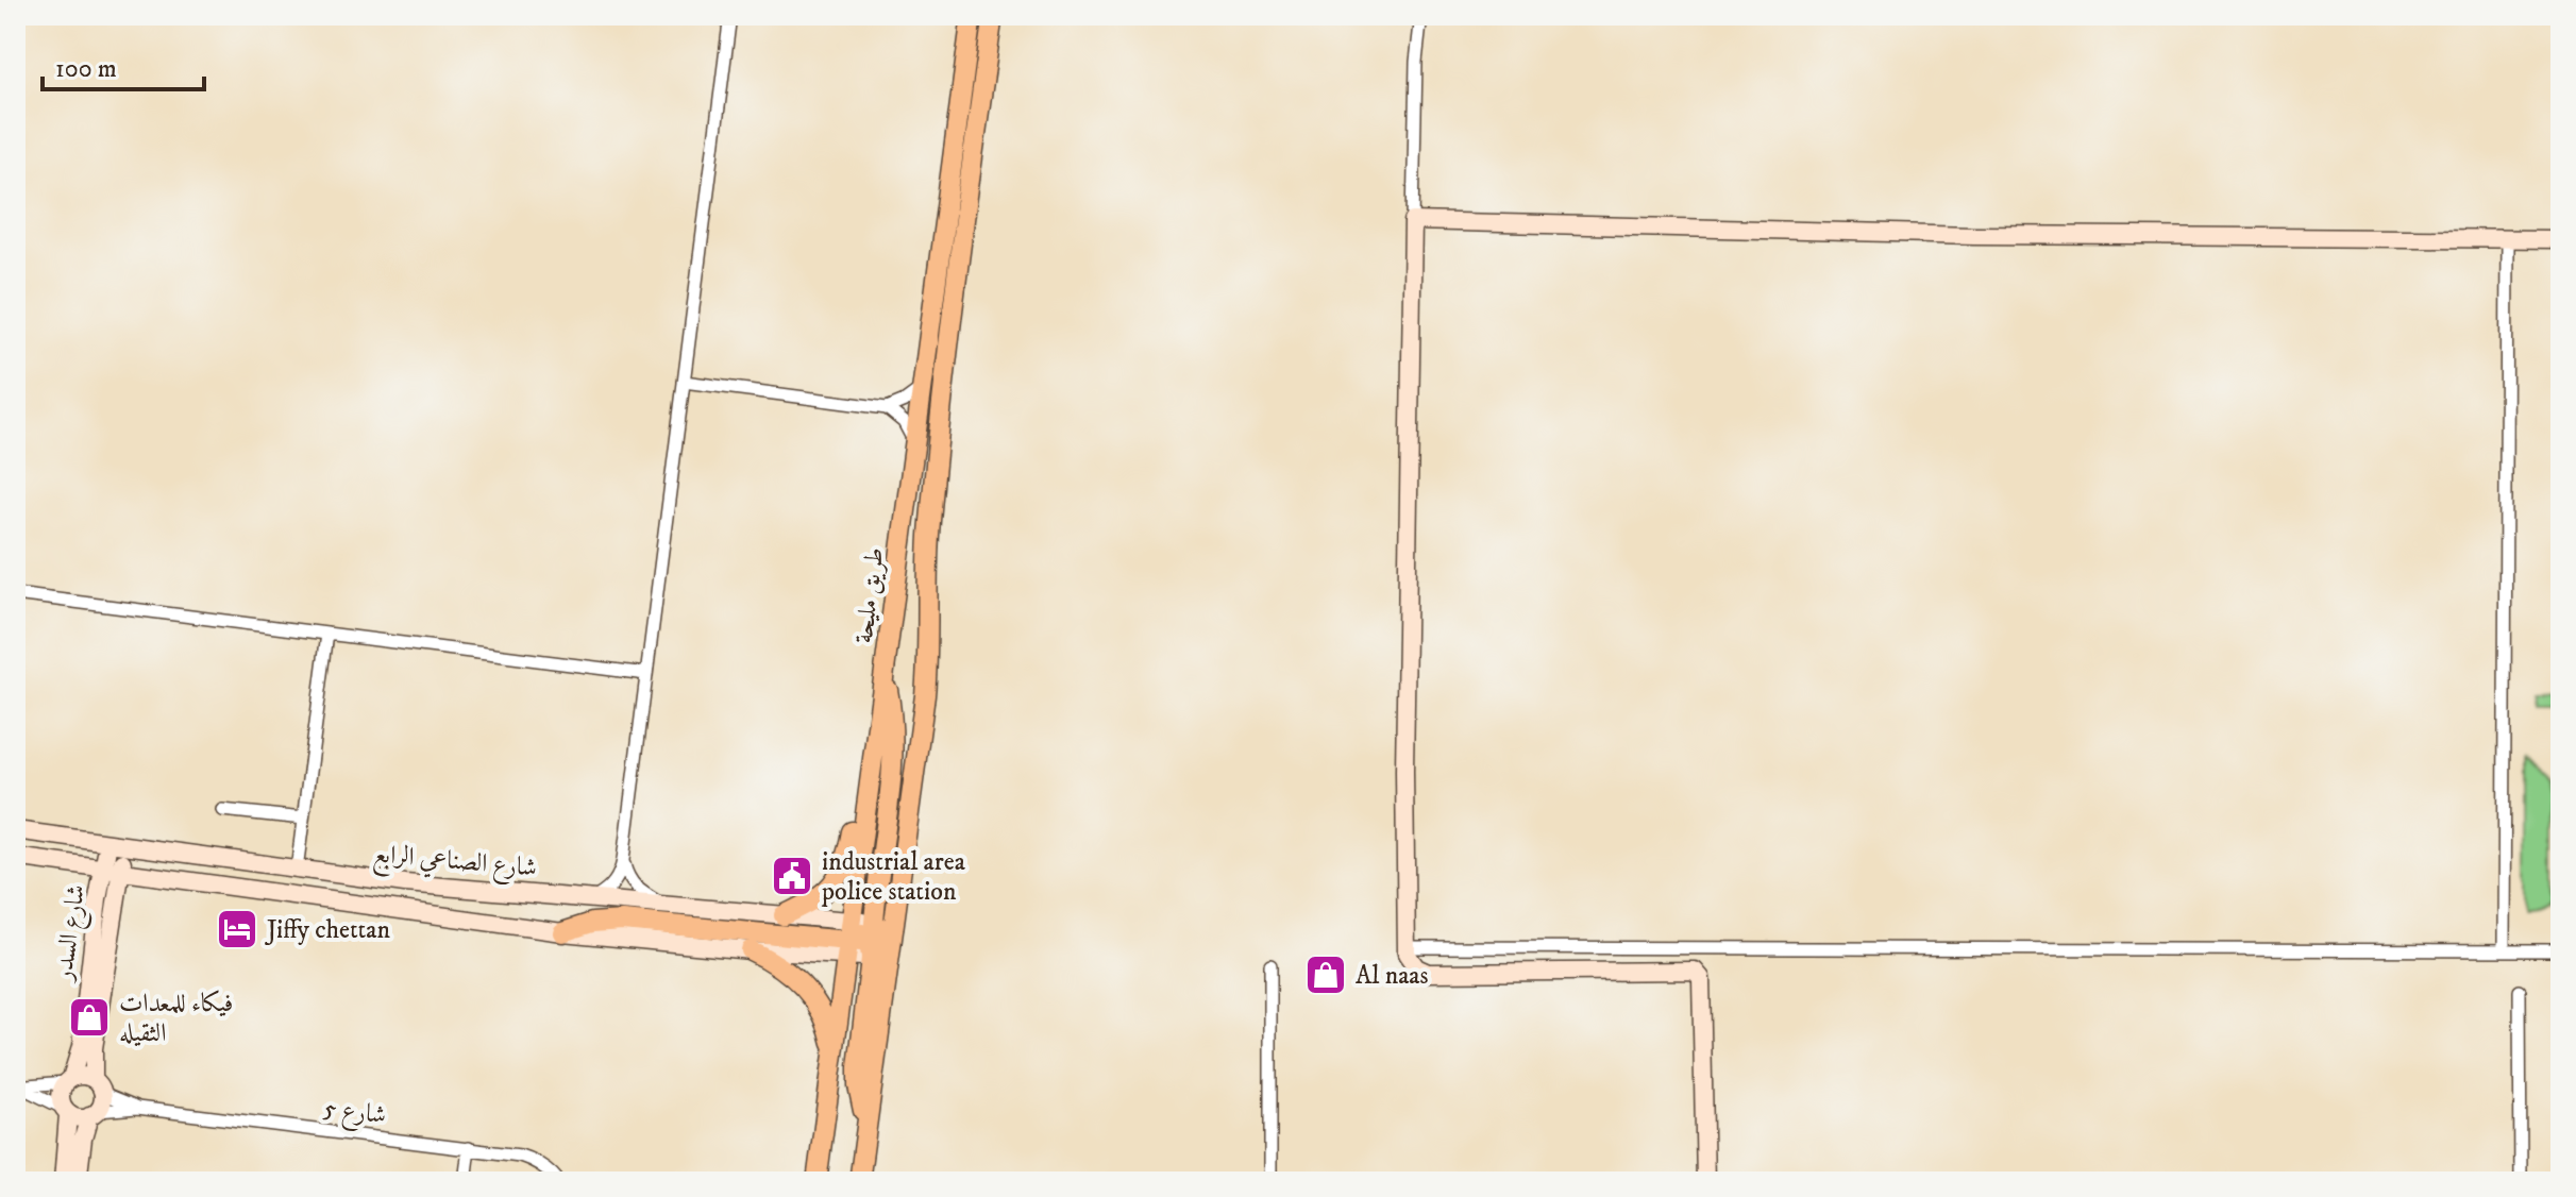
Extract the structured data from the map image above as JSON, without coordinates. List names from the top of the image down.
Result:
{
  "streets": {
    "main road": ["طريق مليحة", "شارع الصناعي الرابع", "شارع السدر"],
    "street": ["شارع 5"]
  },
  "crossings": [
    ["طريق مليحة", "شارع الصناعي الرابع"],
    ["شارع الصناعي الرابع", "شارع السدر"],
    ["شارع السدر", "شارع 5"]
  ],
  "places": {
    "public building": ["industrial area police station"],
    "hotel": ["Jiffy chettan"],
    "shop": ["Al naas", "فيكاء للمعدات الثقيله"]
  },
  "scale_bar": "100 m"
}
